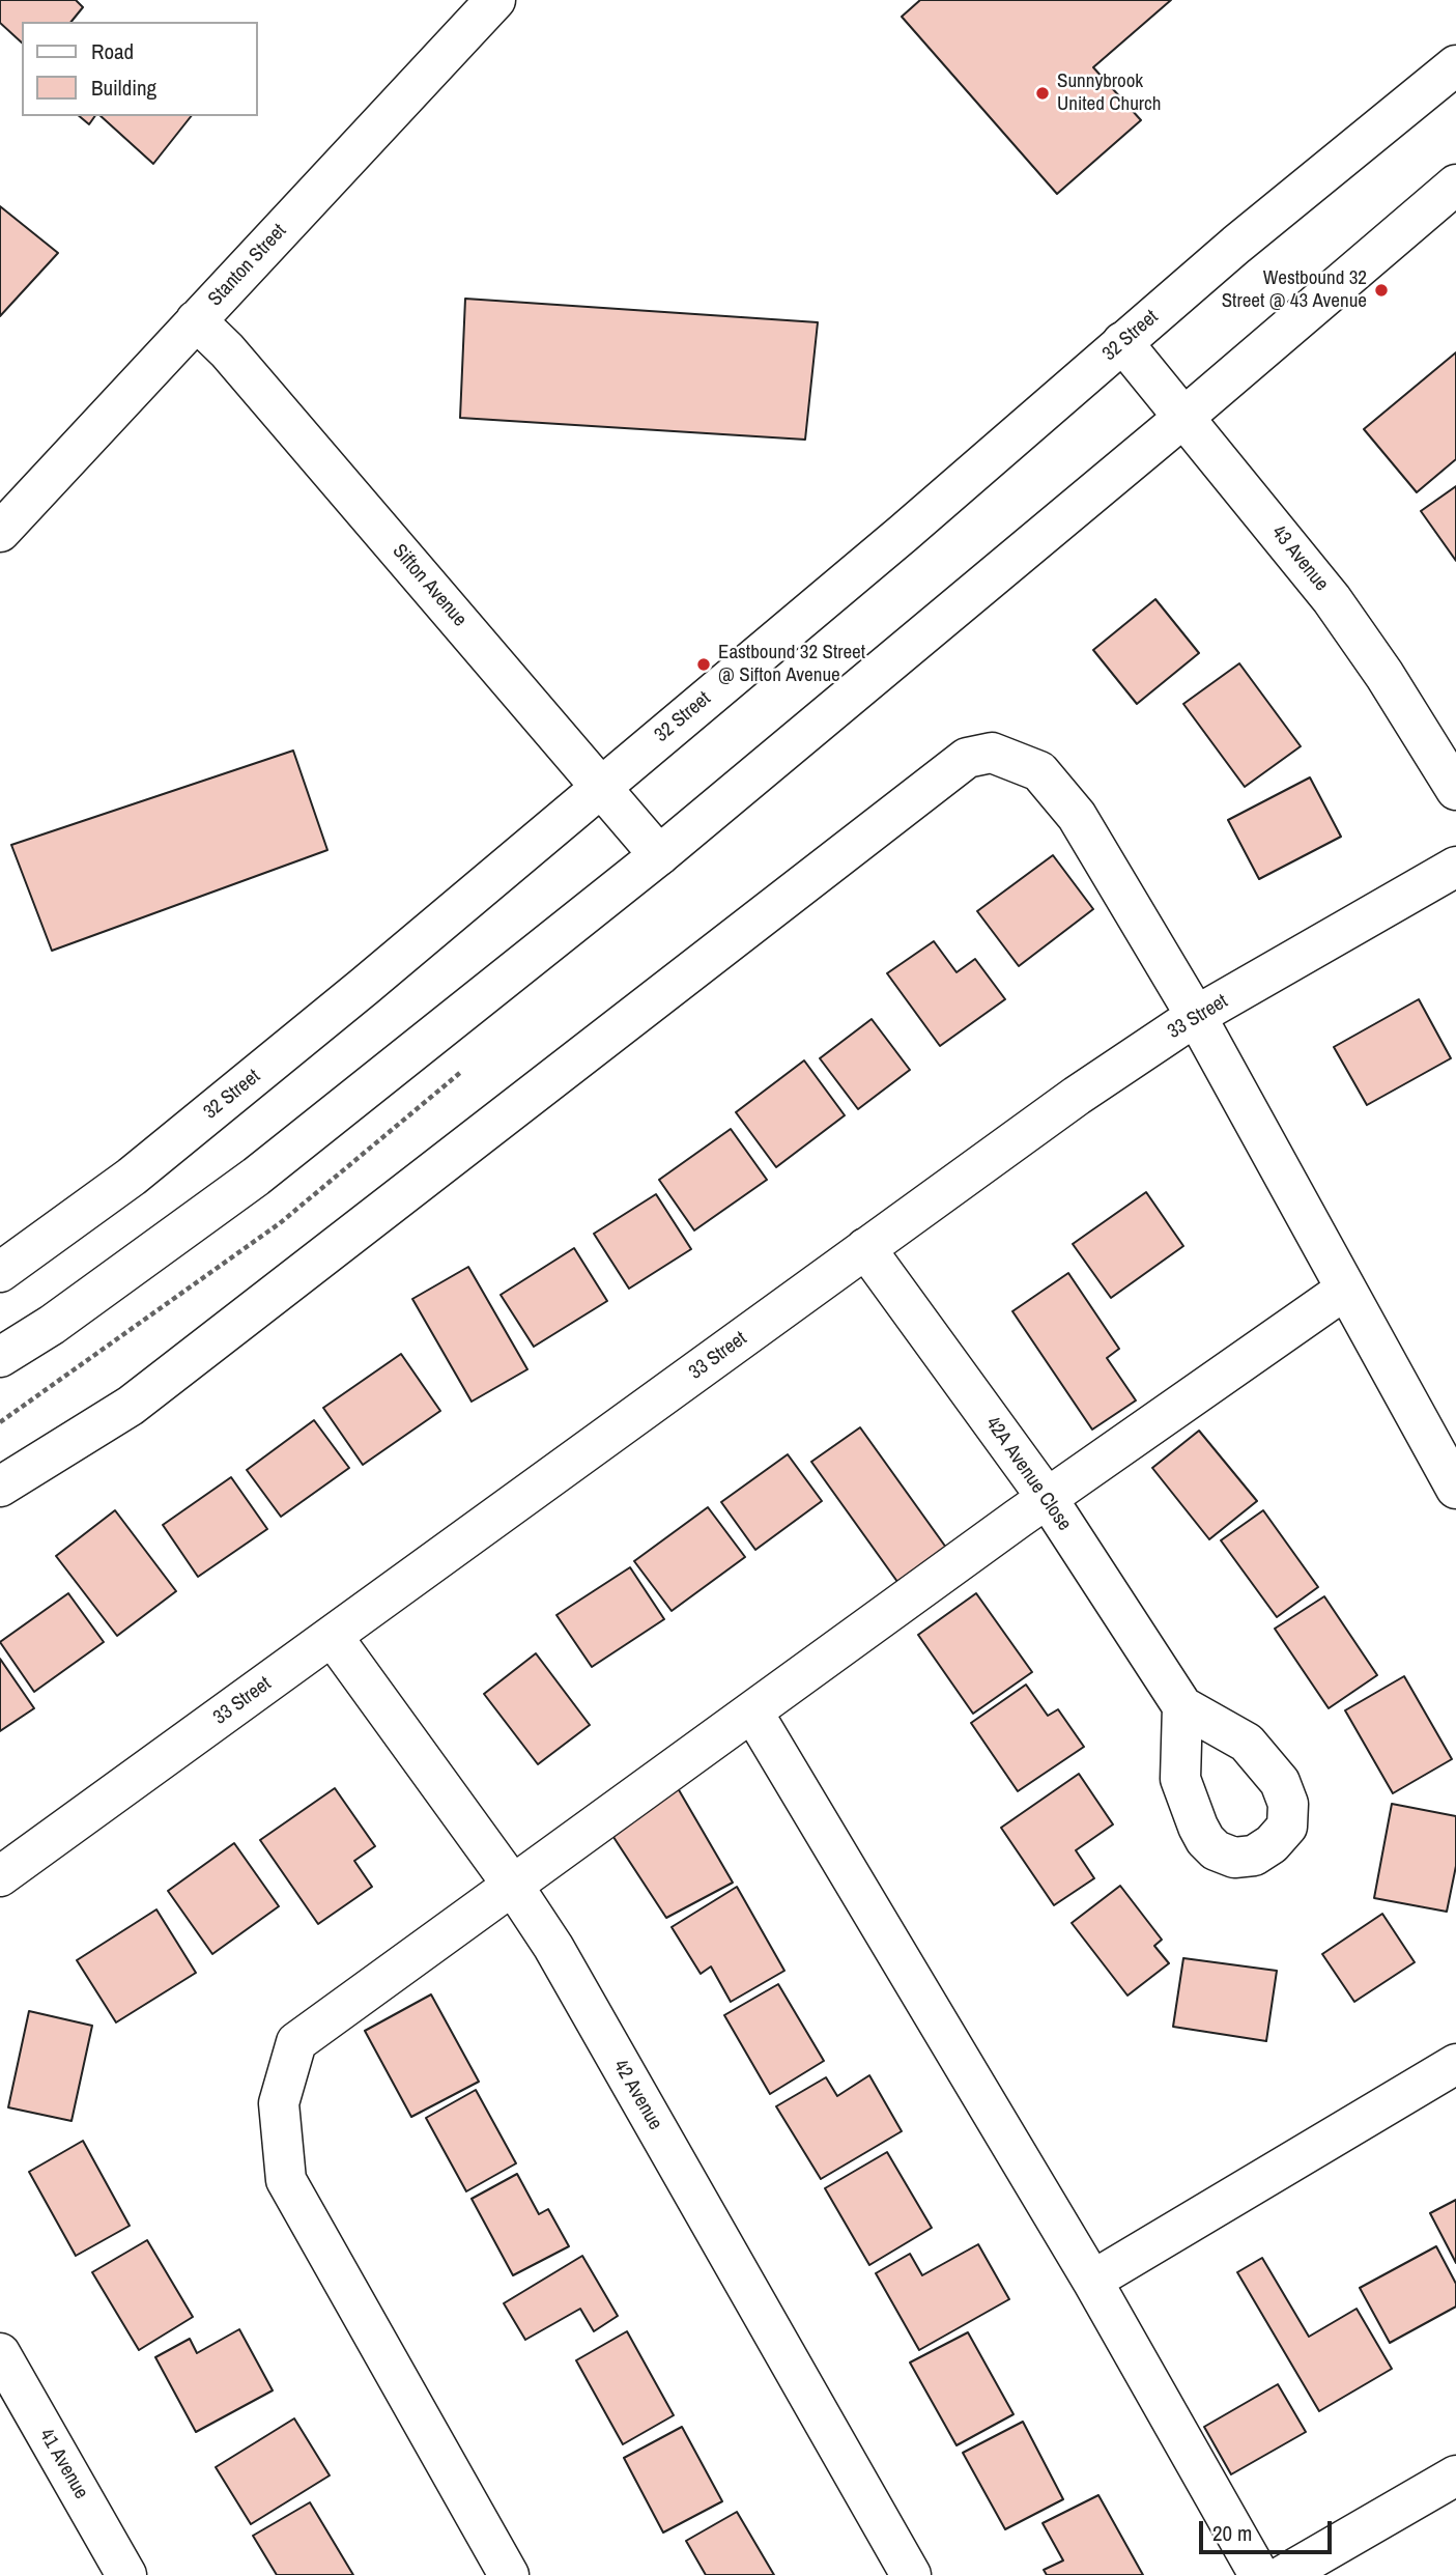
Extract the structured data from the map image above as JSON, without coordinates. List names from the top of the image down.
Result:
{
  "streets": {
    "street": [
      "Stanton Street",
      "32 Street",
      "43 Avenue",
      "Sifton Avenue",
      "33 Street",
      "42A Avenue Close",
      "42 Avenue",
      "41 Avenue"
    ]
  },
  "crossings": [
    ["Stanton Street", "Sifton Avenue"],
    ["32 Street", "43 Avenue"],
    ["32 Street", "Sifton Avenue"],
    ["33 Street", "42A Avenue Close"],
    ["33 Street", "42 Avenue"]
  ],
  "places": ["Sunnybrook United Church", "Westbound 32 Street @ 43 Avenue", "Eastbound 32 Street @ Sifton Avenue"],
  "legend": ["Road", "Building"],
  "scale_bar": "20 m"
}
